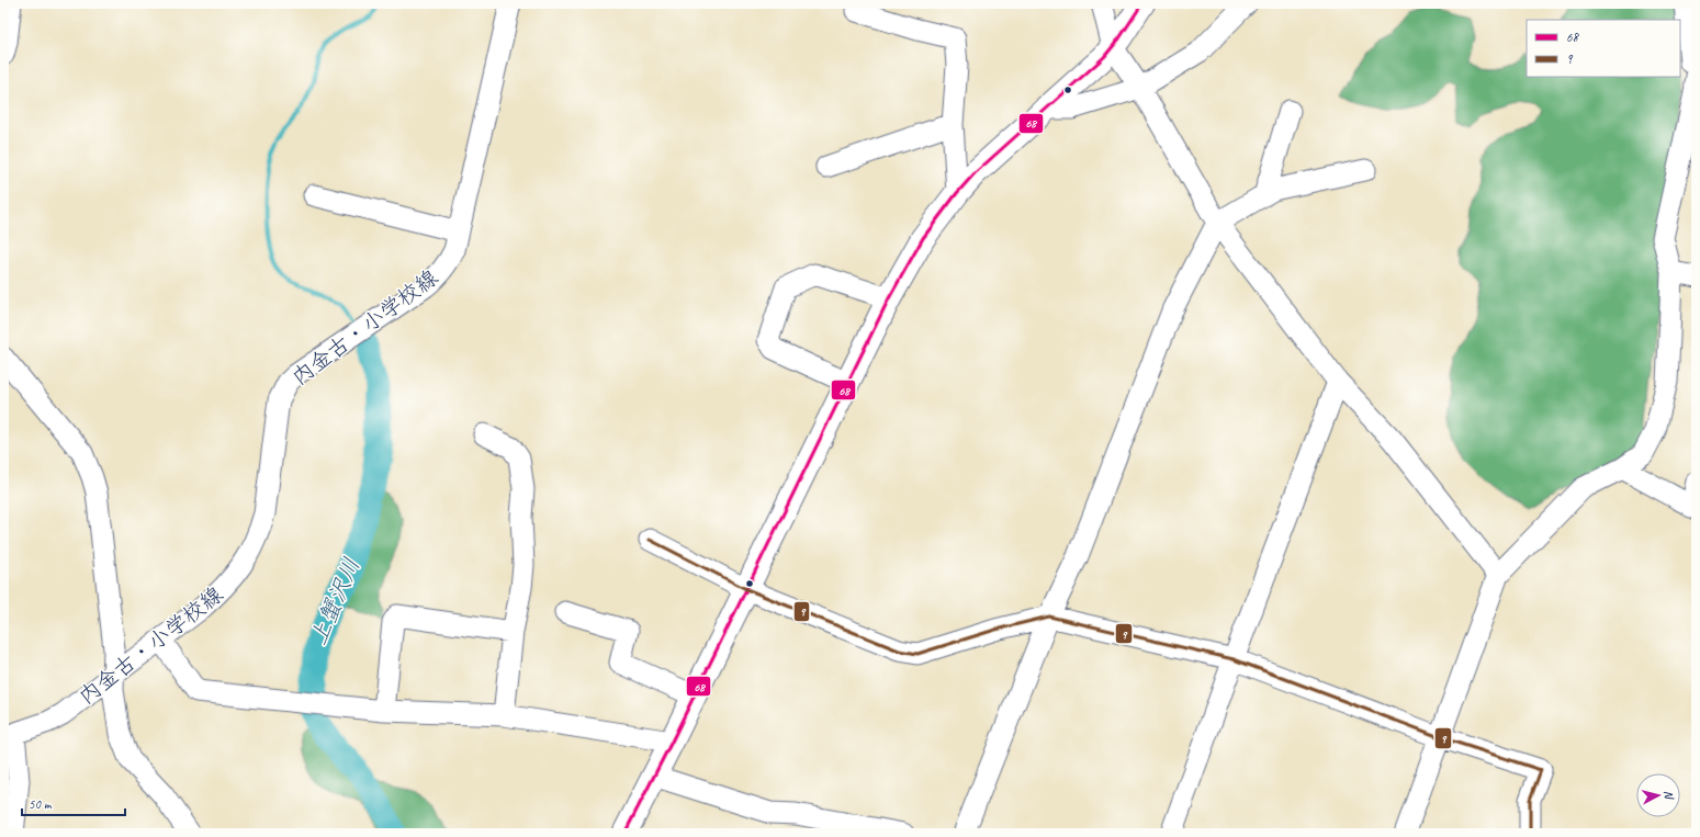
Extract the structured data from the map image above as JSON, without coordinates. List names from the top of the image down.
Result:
{
  "streets": {
    "street": ["内金古・小学校線"]
  },
  "water": ["上蟹沢川"],
  "lines": ["transit line 68", "transit line 9"],
  "legend": ["68", "9"],
  "scale_bar": "50 m",
  "north": "right"
}
